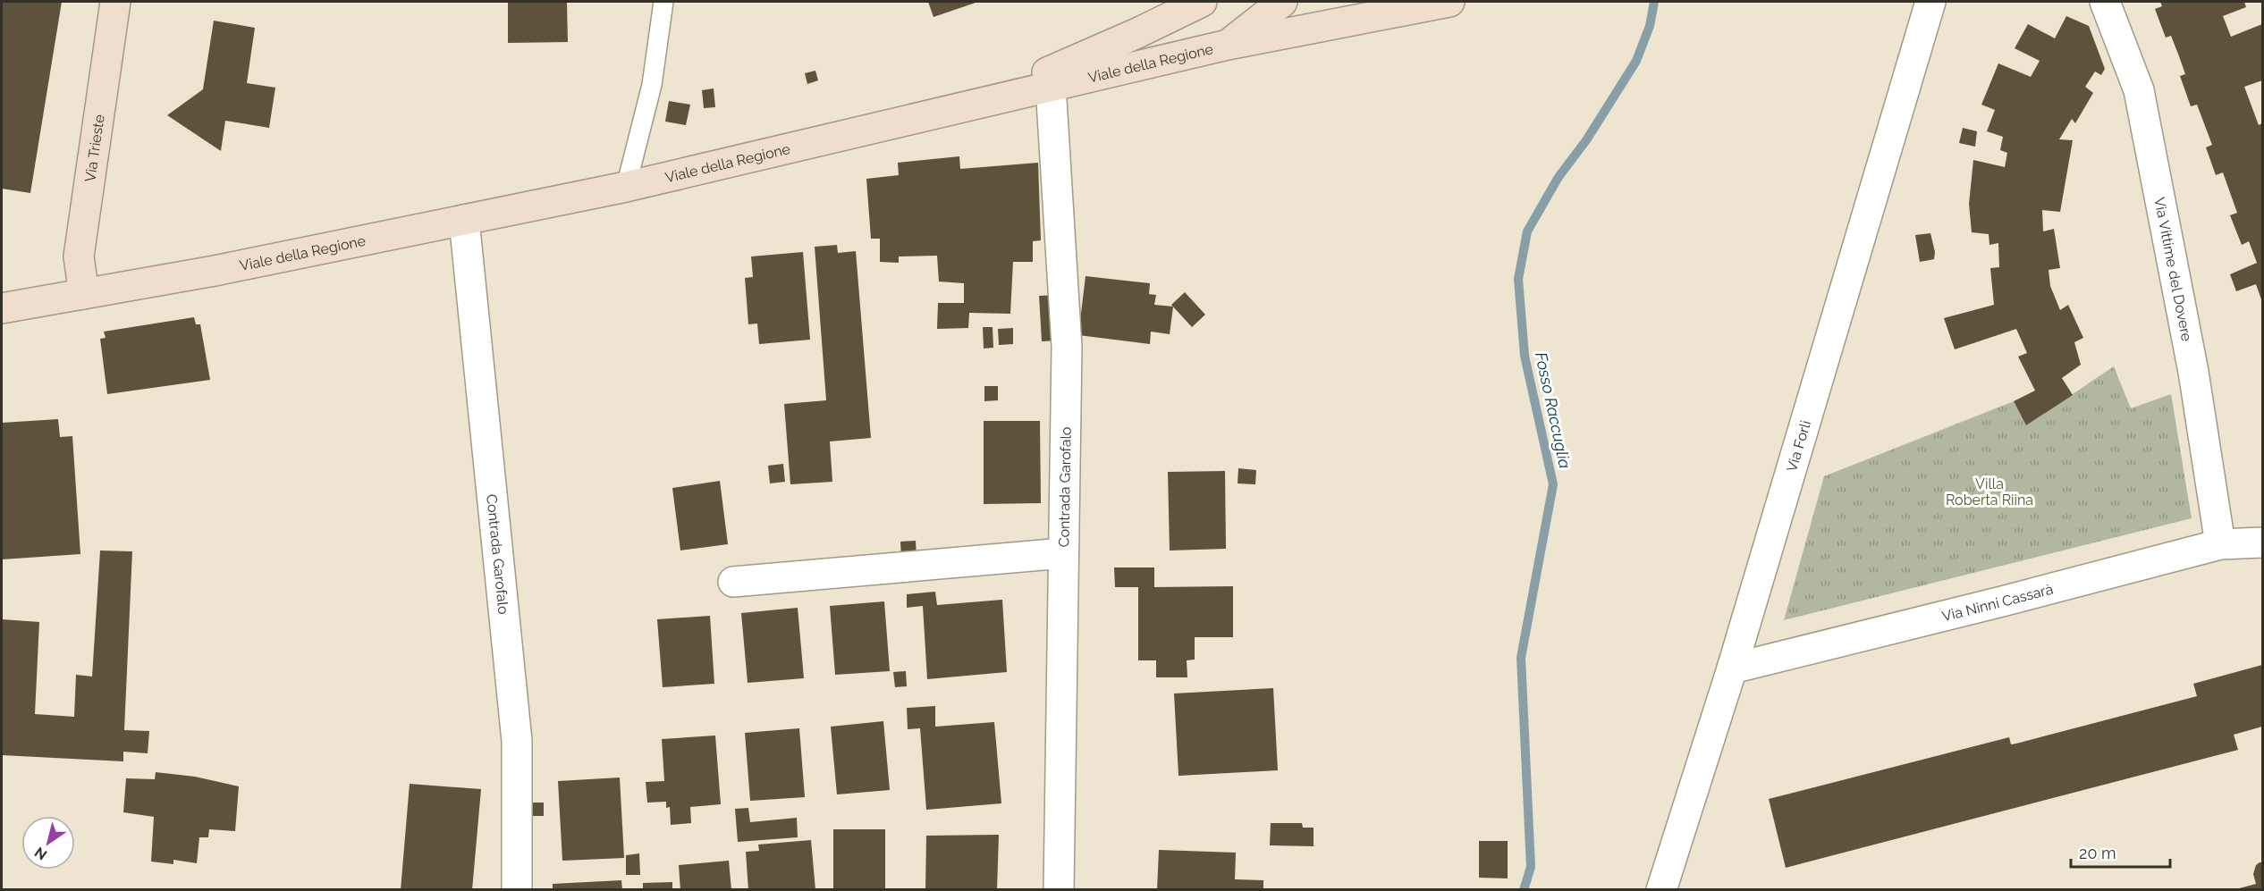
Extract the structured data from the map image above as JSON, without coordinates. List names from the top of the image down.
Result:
{
  "streets": {
    "main road": ["Viale della Regione", "Via Trieste"],
    "street": [
      "Via Vittime del Dovere",
      "Via Forlì",
      "Contrada Garofalo",
      "Via Ninni Cassarà"
    ]
  },
  "crossings": [
    ["Viale della Regione", "Via Trieste"],
    ["Viale della Regione", "Contrada Garofalo"],
    ["Via Vittime del Dovere", "Via Ninni Cassarà"],
    ["Via Forlì", "Via Ninni Cassarà"]
  ],
  "water": ["Fosso Raccuglia"],
  "parks": ["Villa Roberta Riina"],
  "scale_bar": "20 m",
  "north": "bottom left"
}
